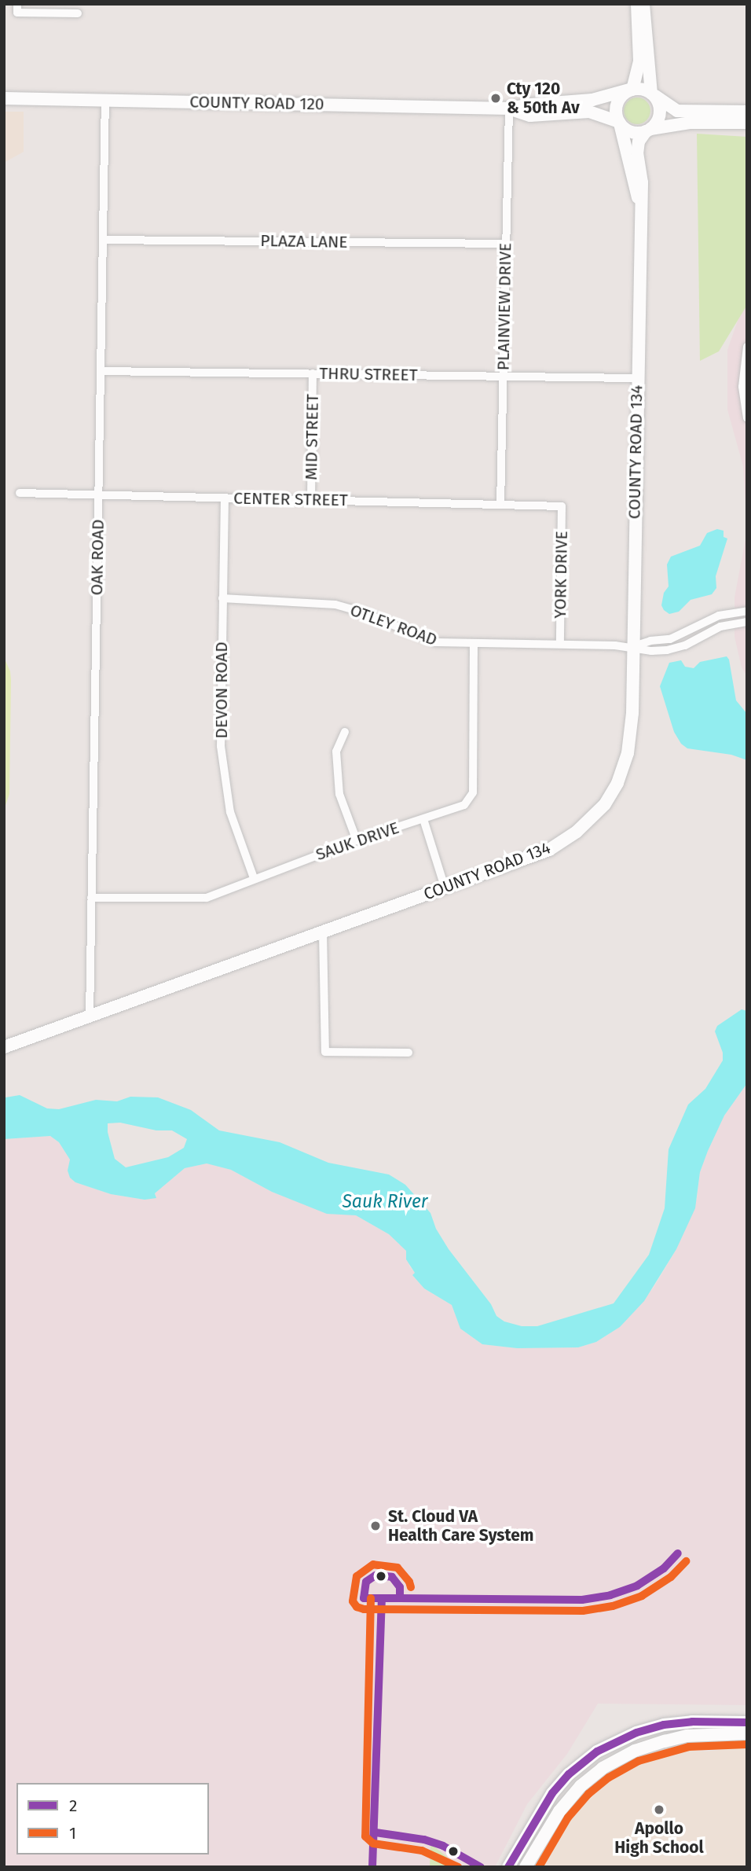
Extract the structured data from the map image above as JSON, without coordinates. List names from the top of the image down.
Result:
{
  "streets": {
    "street": [
      "COUNTY ROAD 120",
      "PLAZA LANE",
      "PLAINVIEW DRIVE",
      "THRU STREET",
      "MID STREET",
      "COUNTY ROAD 134",
      "CENTER STREET",
      "OAK ROAD",
      "YORK DRIVE",
      "OTLEY ROAD",
      "DEVON ROAD",
      "SAUK DRIVE"
    ]
  },
  "crossings": [
    ["COUNTY ROAD 120", "PLAINVIEW DRIVE"],
    ["COUNTY ROAD 120", "COUNTY ROAD 134"],
    ["COUNTY ROAD 120", "OAK ROAD"],
    ["PLAZA LANE", "PLAINVIEW DRIVE"],
    ["PLAZA LANE", "OAK ROAD"],
    ["PLAINVIEW DRIVE", "THRU STREET"],
    ["PLAINVIEW DRIVE", "CENTER STREET"],
    ["THRU STREET", "MID STREET"],
    ["THRU STREET", "COUNTY ROAD 134"],
    ["THRU STREET", "OAK ROAD"],
    ["MID STREET", "CENTER STREET"],
    ["COUNTY ROAD 134", "OAK ROAD"],
    ["COUNTY ROAD 134", "OTLEY ROAD"],
    ["CENTER STREET", "OAK ROAD"],
    ["CENTER STREET", "YORK DRIVE"],
    ["CENTER STREET", "DEVON ROAD"],
    ["OAK ROAD", "SAUK DRIVE"],
    ["YORK DRIVE", "OTLEY ROAD"],
    ["OTLEY ROAD", "DEVON ROAD"],
    ["OTLEY ROAD", "SAUK DRIVE"],
    ["DEVON ROAD", "SAUK DRIVE"]
  ],
  "water": ["Sauk River"],
  "places": ["Cty 120 & 50th Av", "St. Cloud VA Health Care System", "Apollo High School"],
  "lines": ["transit line 2", "transit line 1"],
  "legend": ["2", "1"]
}
